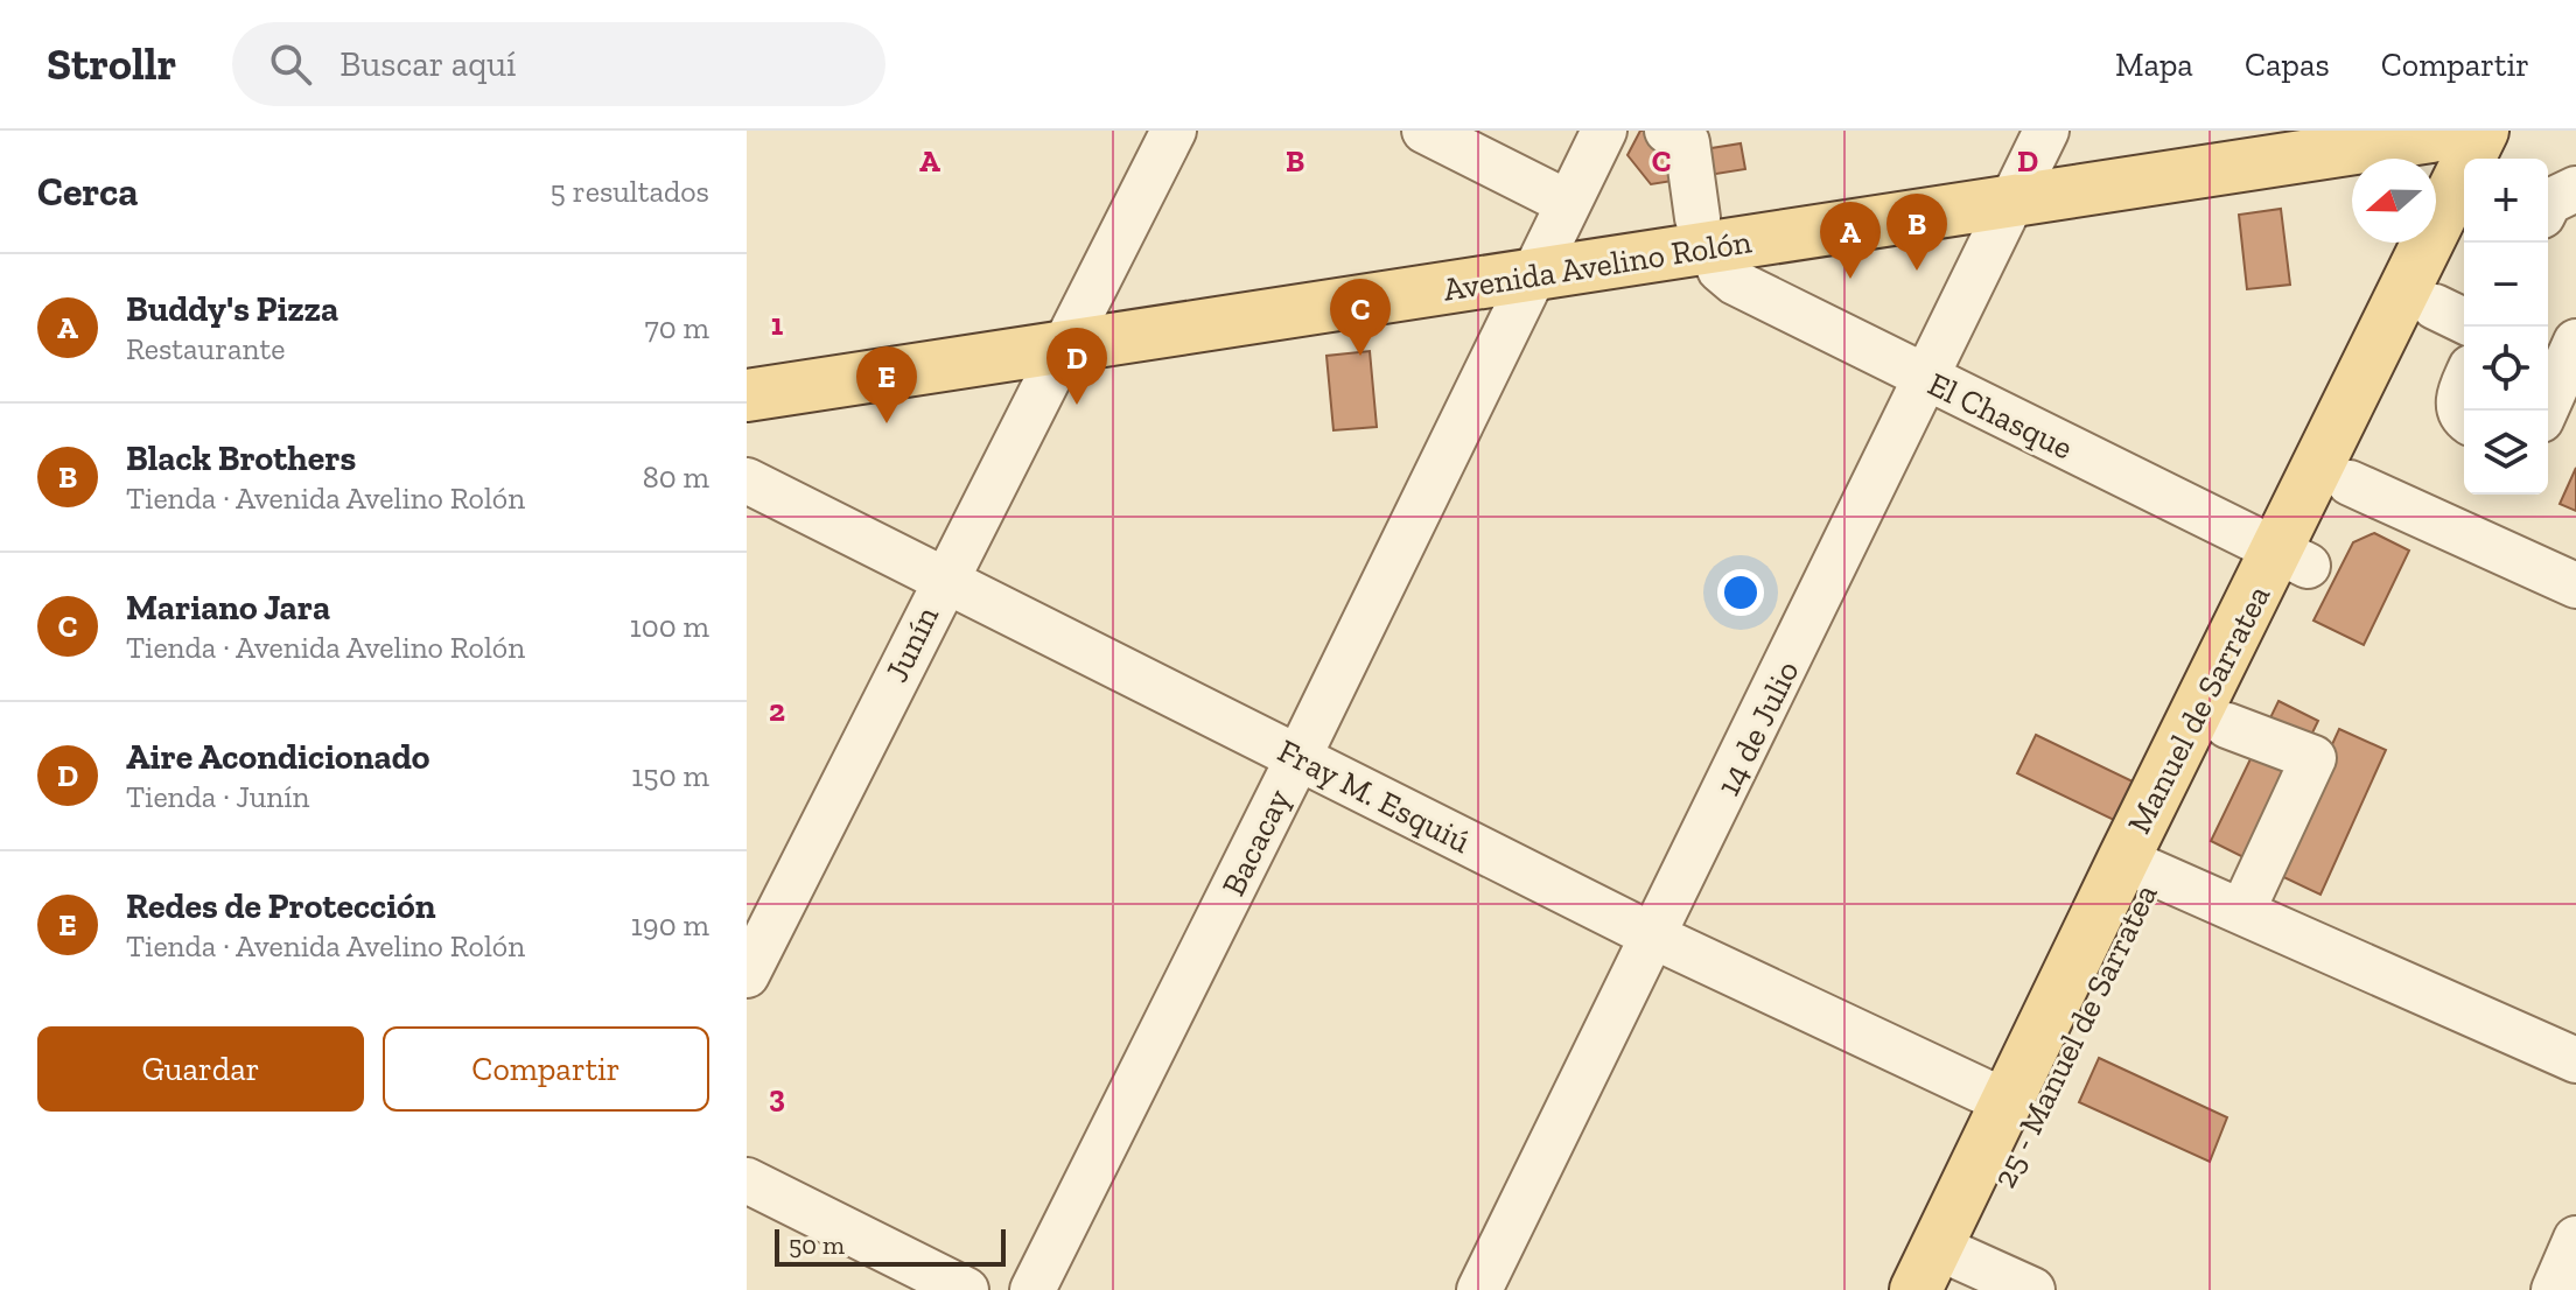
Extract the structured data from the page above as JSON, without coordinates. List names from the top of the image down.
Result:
{
  "streets": {
    "main road": ["Avenida Avelino Rolón", "Manuel de Sarratea", "25 - Manuel de Sarratea"],
    "street": [
      "El Chasque",
      "Junín",
      "14 de Julio",
      "Fray M. Esquiú",
      "Bacacay"
    ]
  },
  "crossings": [
    ["Avenida Avelino Rolón", "El Chasque"],
    ["Avenida Avelino Rolón", "Junín"],
    ["Avenida Avelino Rolón", "14 de Julio"],
    ["Avenida Avelino Rolón", "Bacacay"],
    ["El Chasque", "Manuel de Sarratea"],
    ["El Chasque", "14 de Julio"],
    ["El Chasque", "25 - Manuel de Sarratea"],
    ["Junín", "Fray M. Esquiú"],
    ["Manuel de Sarratea", "Fray M. Esquiú"],
    ["Manuel de Sarratea", "25 - Manuel de Sarratea"],
    ["14 de Julio", "Fray M. Esquiú"],
    ["Fray M. Esquiú", "Bacacay"]
  ],
  "scale_bar": "50 m",
  "north": "left",
  "page": {
    "header": "Strollr",
    "search": "Buscar aquí",
    "nav": ["Mapa", "Capas", "Compartir"],
    "heading": ["Cerca", "5 resultados"],
    "map_buttons": ["+", "−"],
    "pins": [
      "B",
      "A",
      "C",
      "D",
      "E"
    ],
    "list": [
      {
        "mark": "A",
        "name": "Buddy's Pizza",
        "note": "Restaurante",
        "value": "70 m"
      },
      {
        "mark": "B",
        "name": "Black Brothers",
        "note": "Tienda · Avenida Avelino Rolón",
        "value": "80 m"
      },
      {
        "mark": "C",
        "name": "Mariano Jara",
        "note": "Tienda · Avenida Avelino Rolón",
        "value": "100 m"
      },
      {
        "mark": "D",
        "name": "Aire Acondicionado",
        "note": "Tienda · Junín",
        "value": "150 m"
      },
      {
        "mark": "E",
        "name": "Redes de Protección",
        "note": "Tienda · Avenida Avelino Rolón",
        "value": "190 m"
      }
    ],
    "buttons": ["Guardar", "Compartir"],
    "scale": "50 m"
  },
  "grid": {
    "columns": [
      "A",
      "B",
      "C",
      "D"
    ],
    "rows": ["1", "2", "3"]
  }
}
